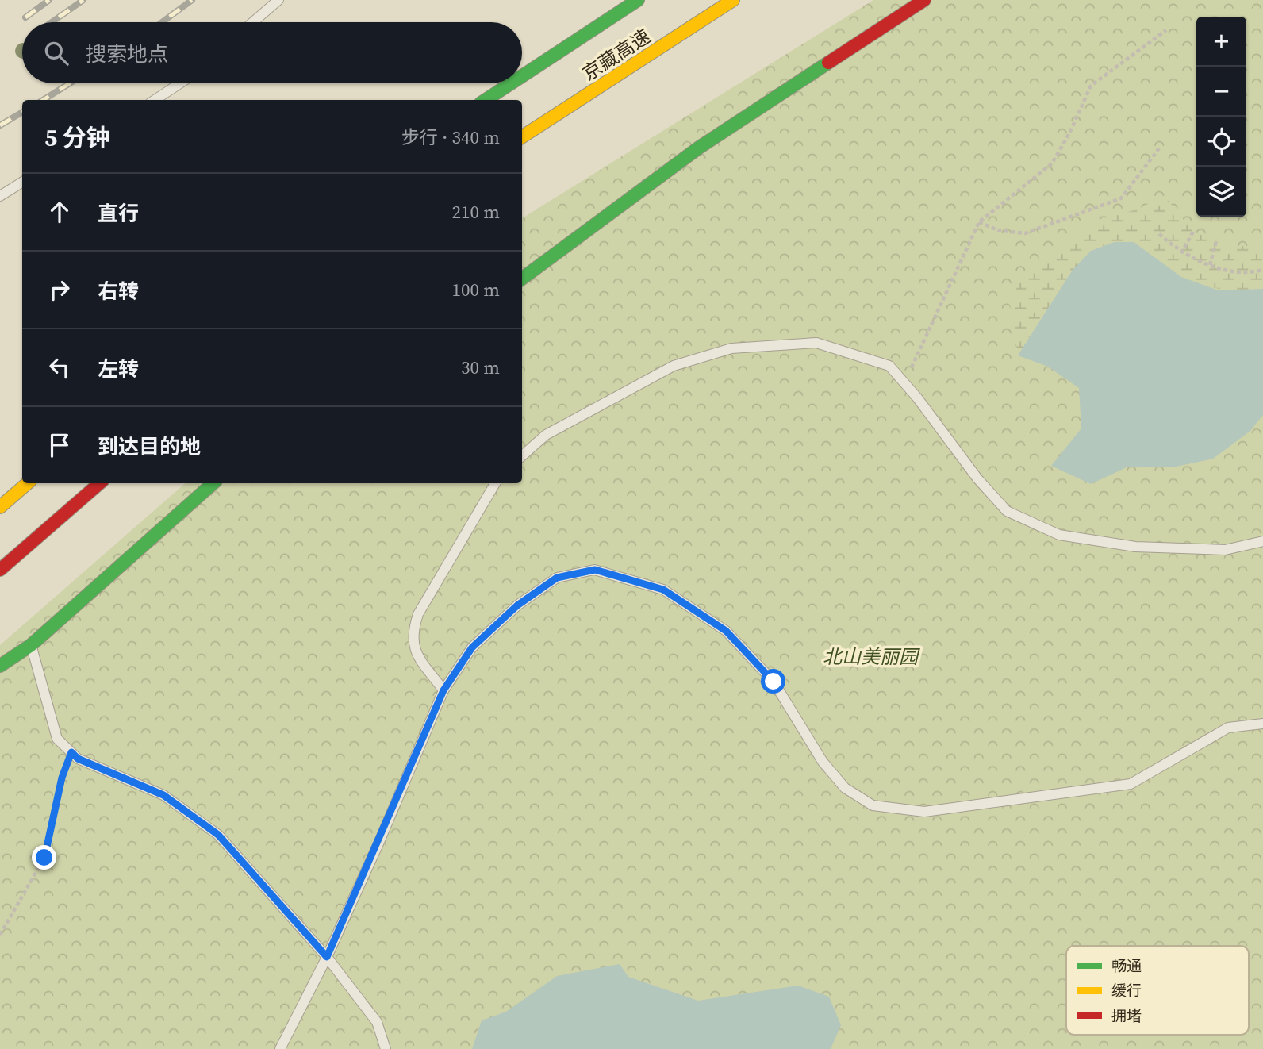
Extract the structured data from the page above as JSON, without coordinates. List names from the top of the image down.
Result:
{
  "streets": {
    "main road": ["京藏高速"]
  },
  "parks": ["北山美丽园"],
  "legend": ["畅通", "缓行", "拥堵"],
  "page": {
    "map_buttons": ["+", "−"],
    "search": "搜索地点",
    "heading": ["5 分钟", "步行 · 340 m"],
    "list": [
      ["直行", "210 m"],
      ["右转", "100 m"],
      ["左转", "30 m"],
      "到达目的地"
    ]
  }
}
